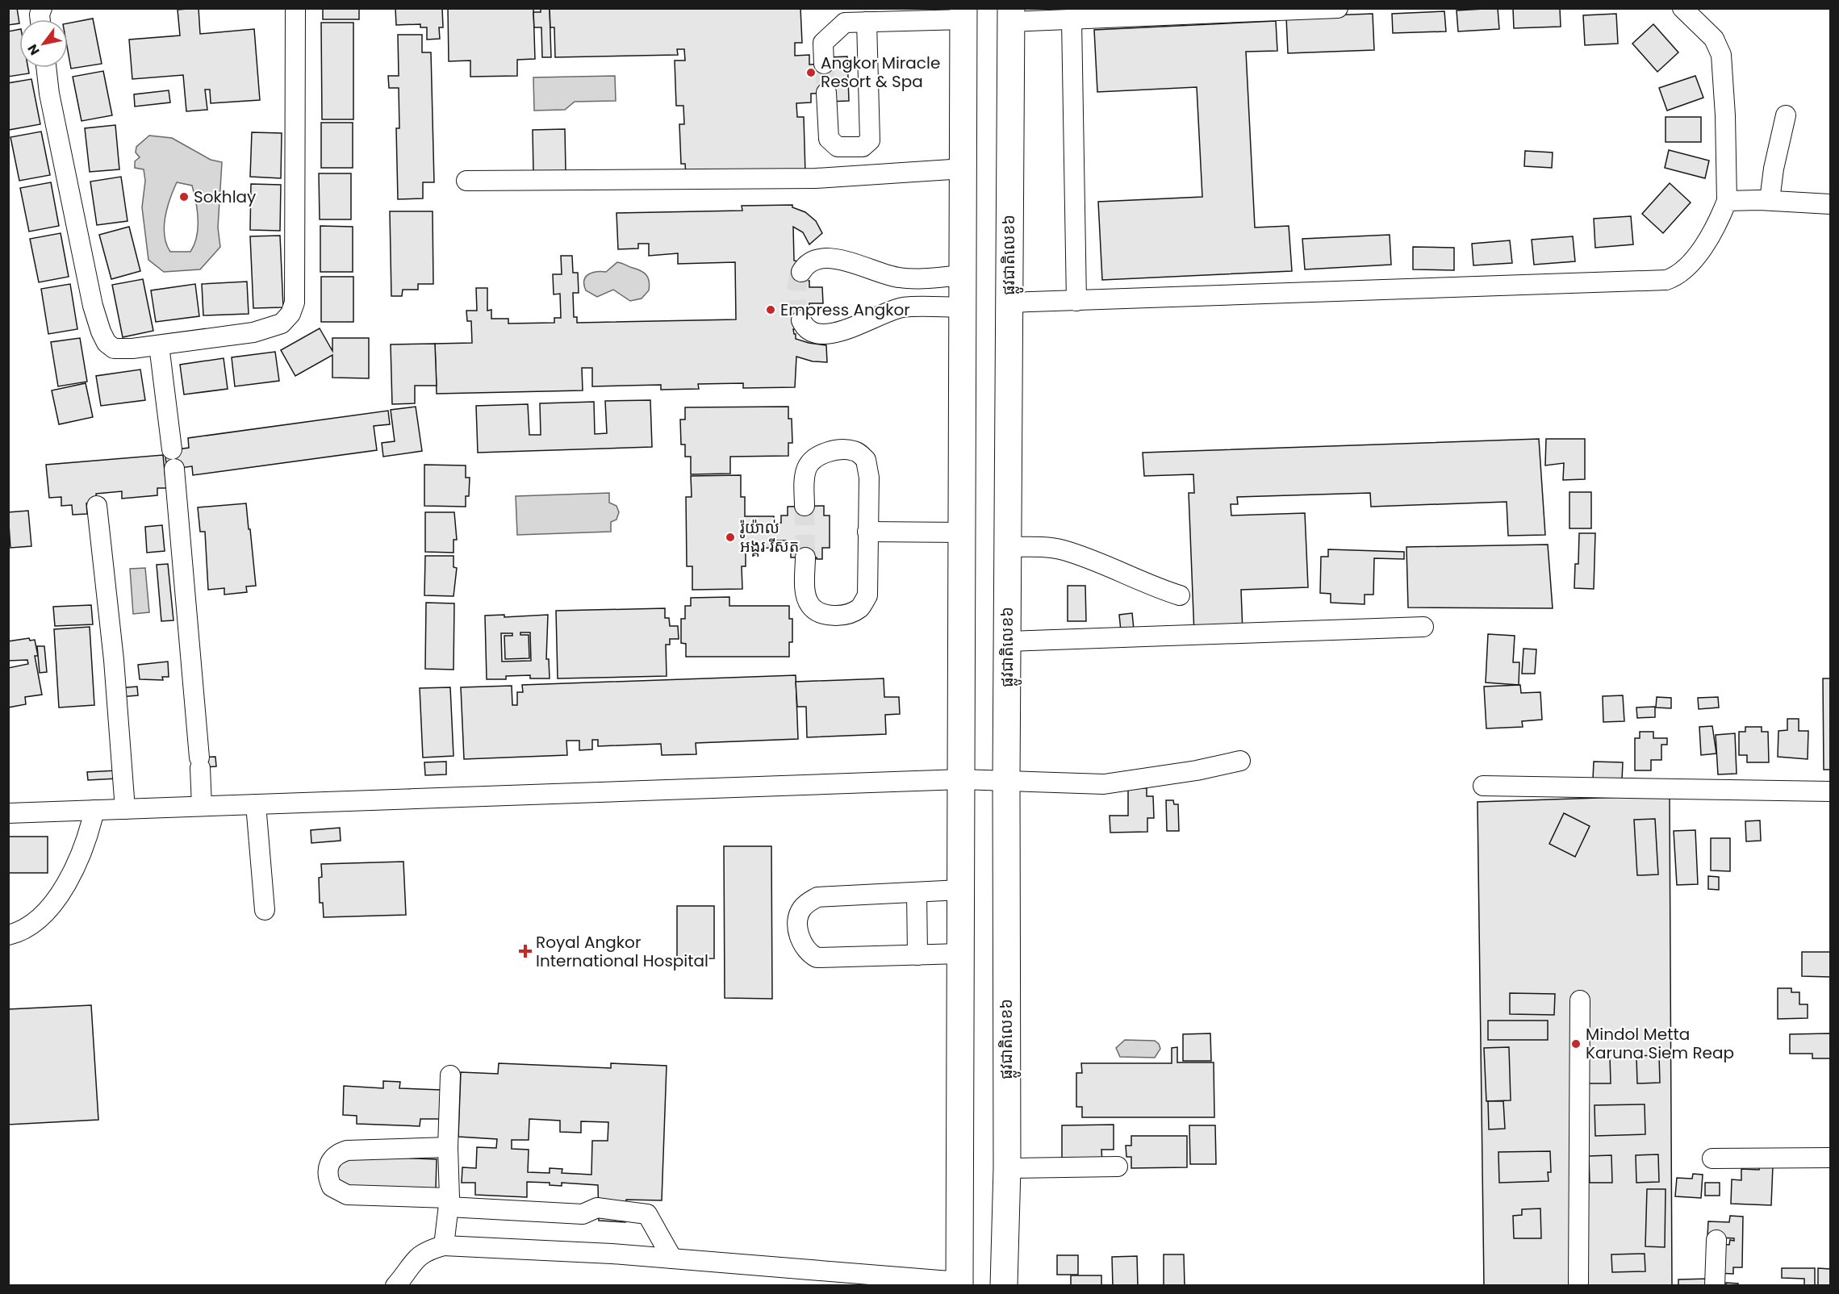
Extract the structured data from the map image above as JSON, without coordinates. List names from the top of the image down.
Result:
{
  "streets": {
    "highway": ["ផ្លូវជាតិលេខ៦"]
  },
  "places": {
    "other": [
      "Angkor Miracle Resort & Spa",
      "Sokhlay",
      "Empress Angkor",
      "រ៉ូយ៉ាល់ អង្គរ រីសត",
      "Mindol Metta Karuna Siem Reap"
    ],
    "health": ["Royal Angkor International Hospital"]
  },
  "north": "bottom left"
}
